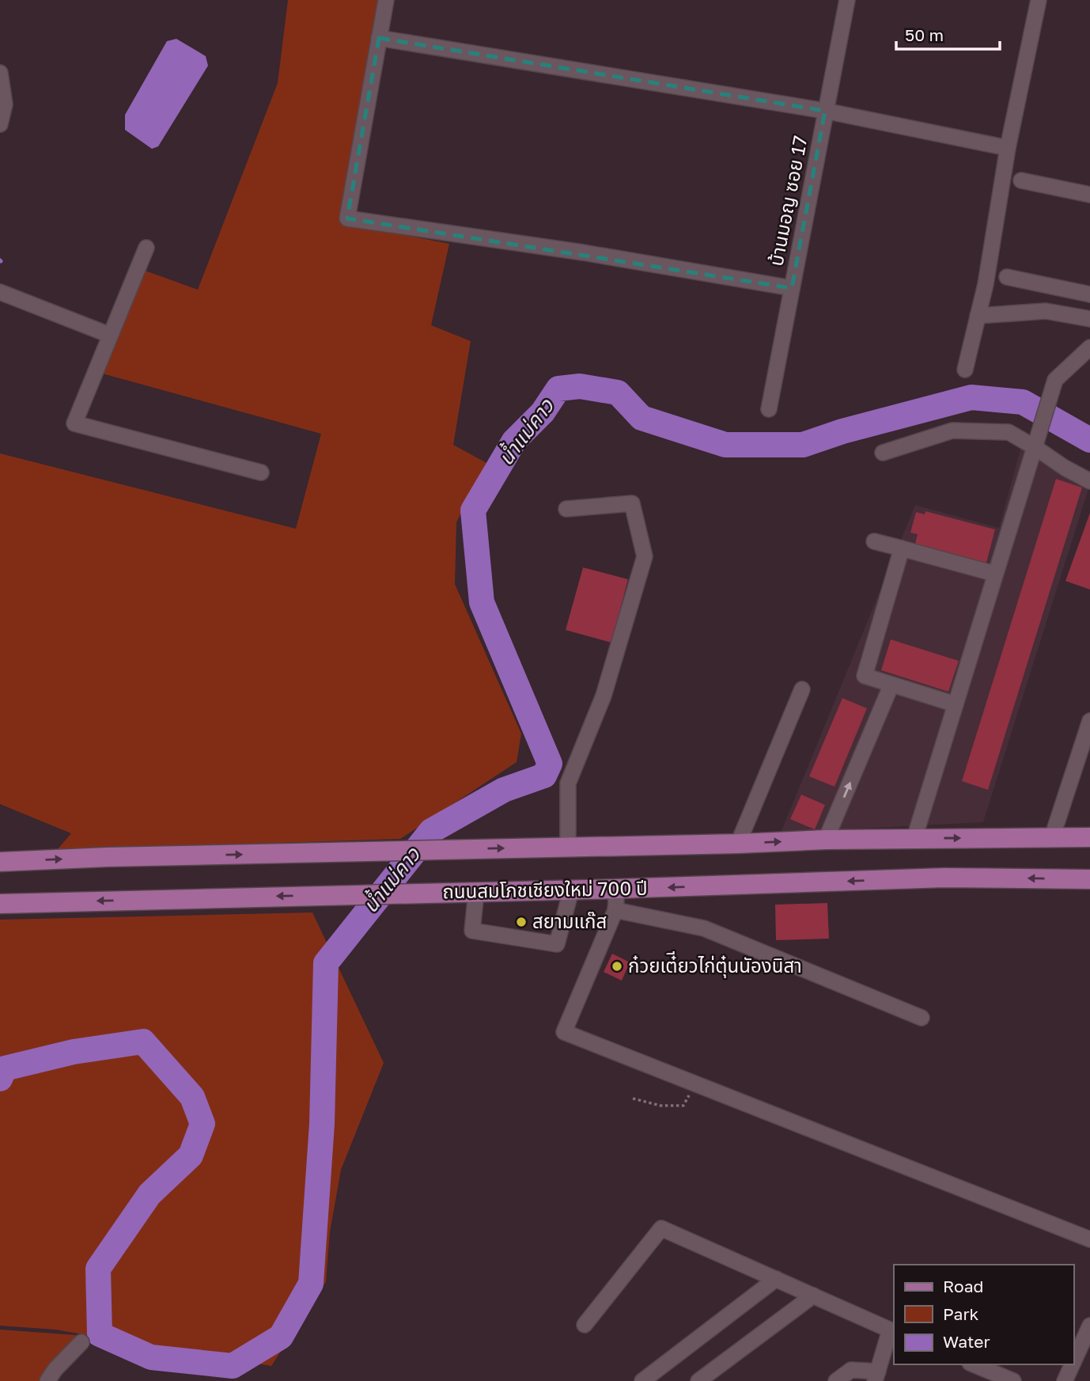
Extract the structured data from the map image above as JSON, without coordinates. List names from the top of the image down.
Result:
{
  "streets": {
    "main road": ["ถนนสมโภชเชียงใหม่ 700 ปี"],
    "street": ["บ้านมอญ ซอย 17"]
  },
  "water": ["น้ำแม่คาว"],
  "places": ["สยามแก๊ส", "ก๋วยเต๋ียวไก่ตุ๋นนัองนิสา"],
  "legend": ["Road", "Park", "Water"],
  "scale_bar": "50 m"
}
